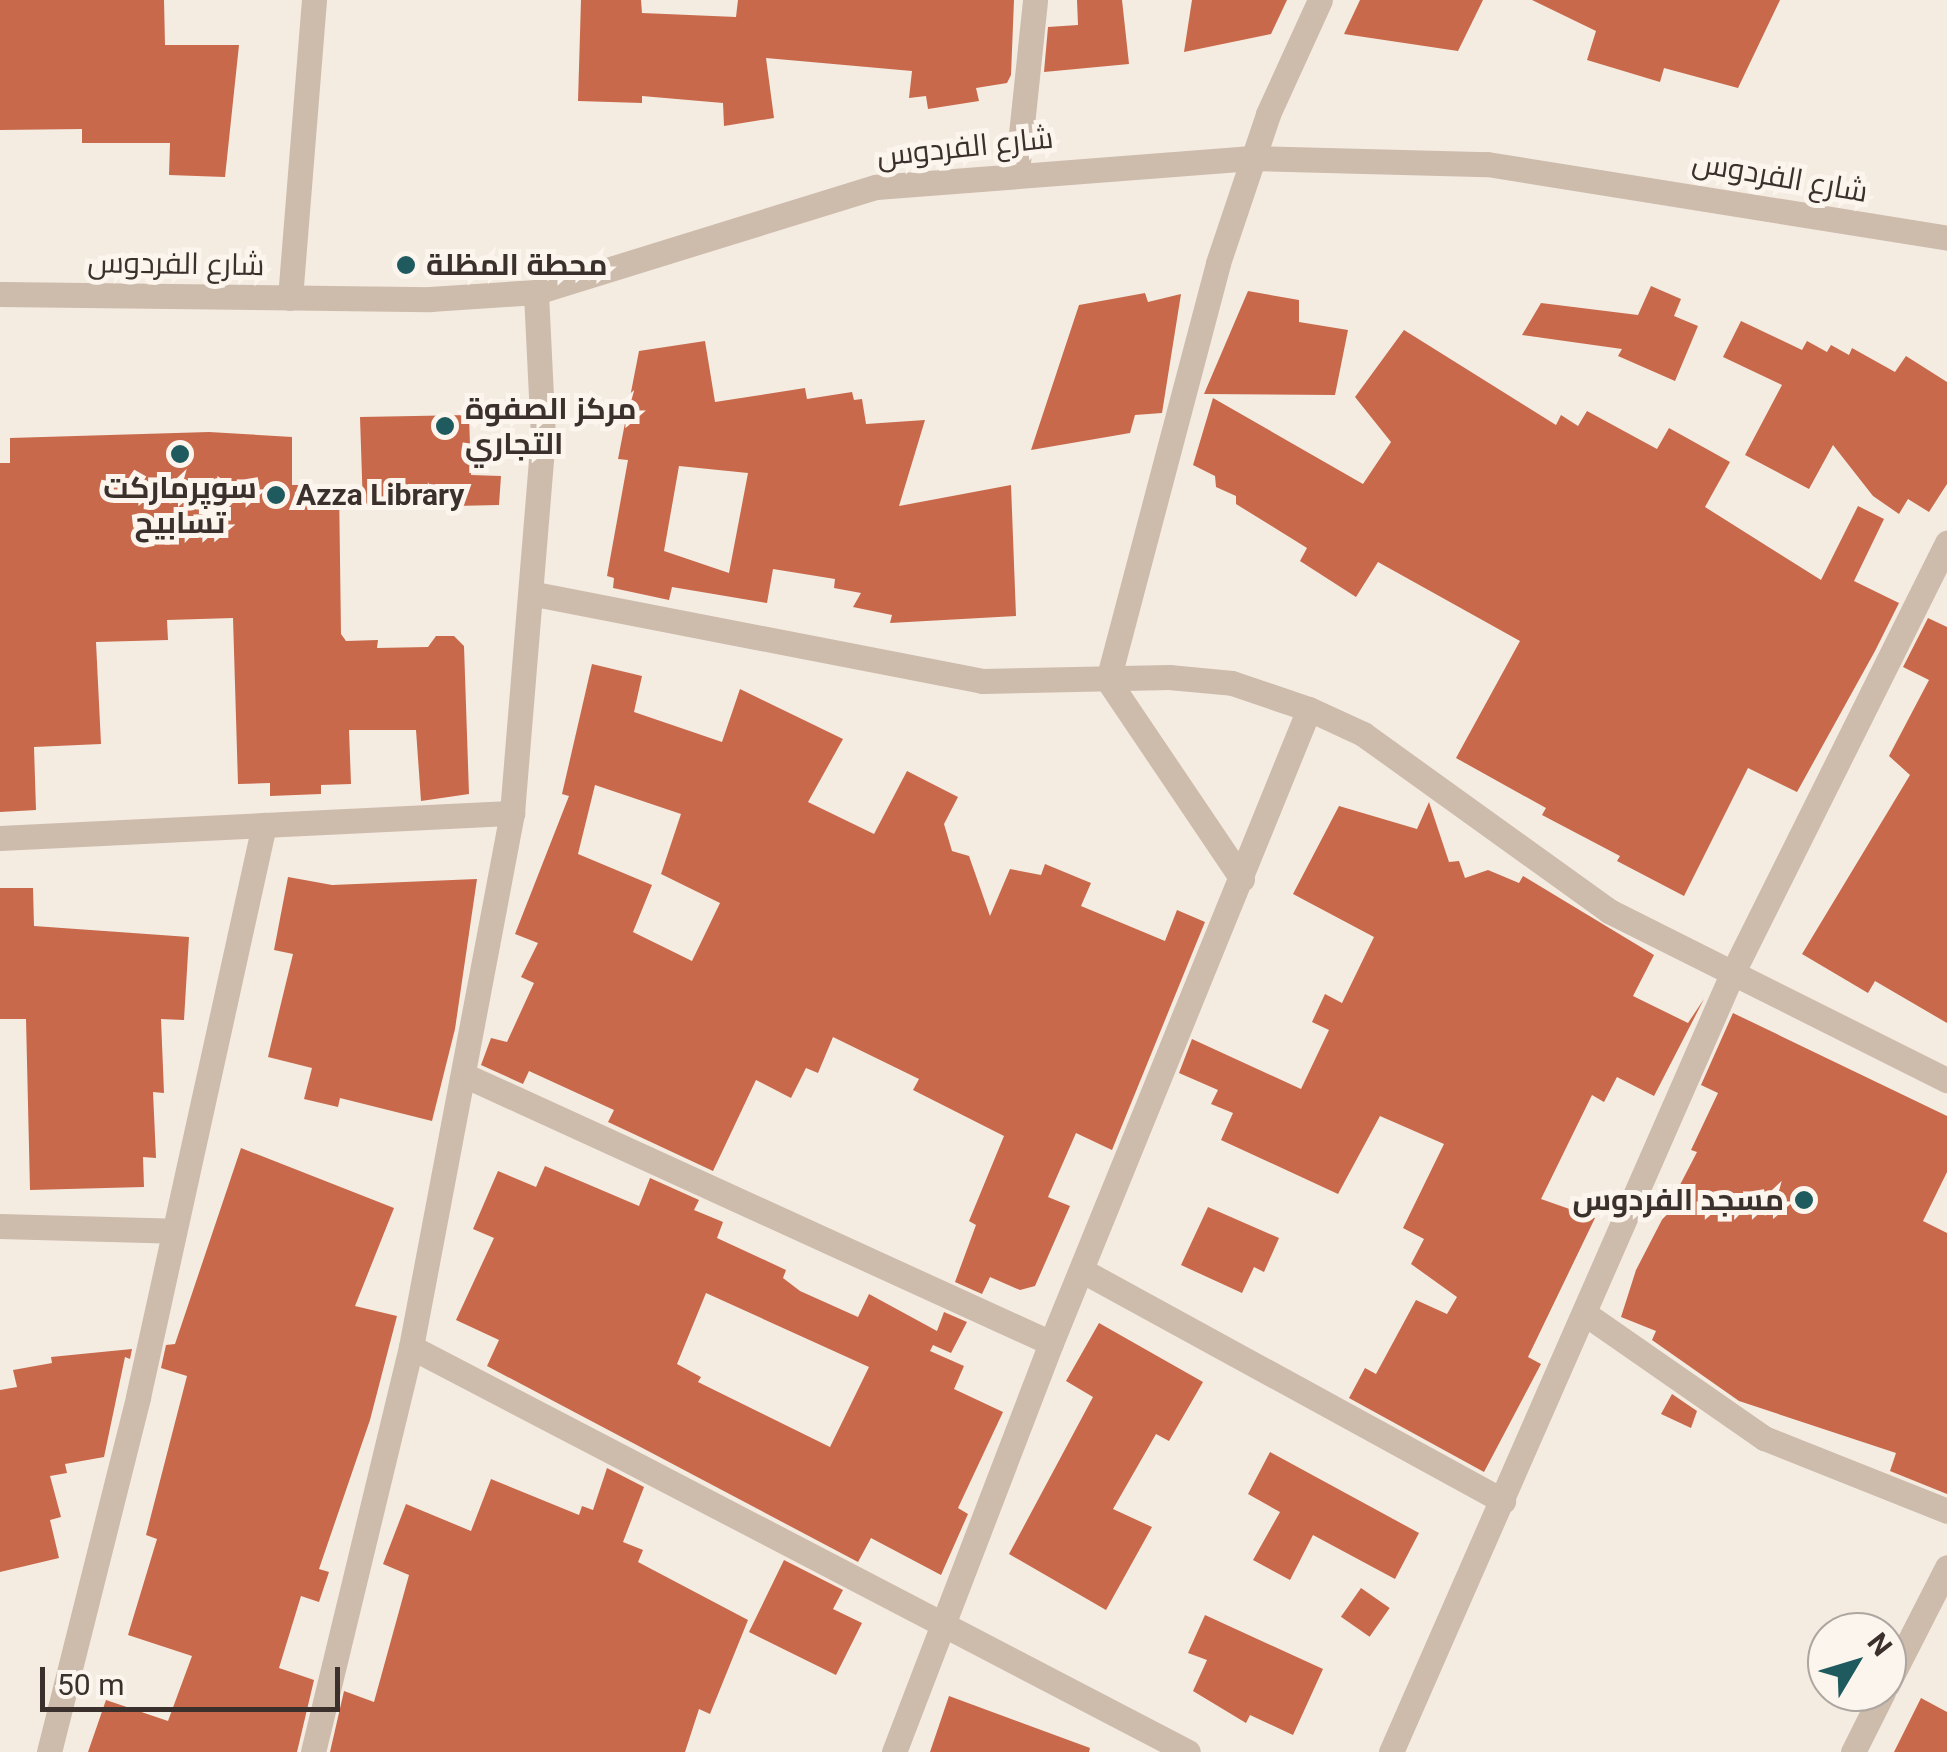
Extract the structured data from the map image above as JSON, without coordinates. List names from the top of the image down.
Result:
{
  "streets": {
    "street": ["شارع الفردوس"]
  },
  "places": [
    "محطة المظلة",
    "مركز الصفوة التجاري",
    "سوپرمارکت تسابيح",
    "Azza Library",
    "مسجد الفردوس"
  ],
  "scale_bar": "50 m",
  "north": "top right"
}
